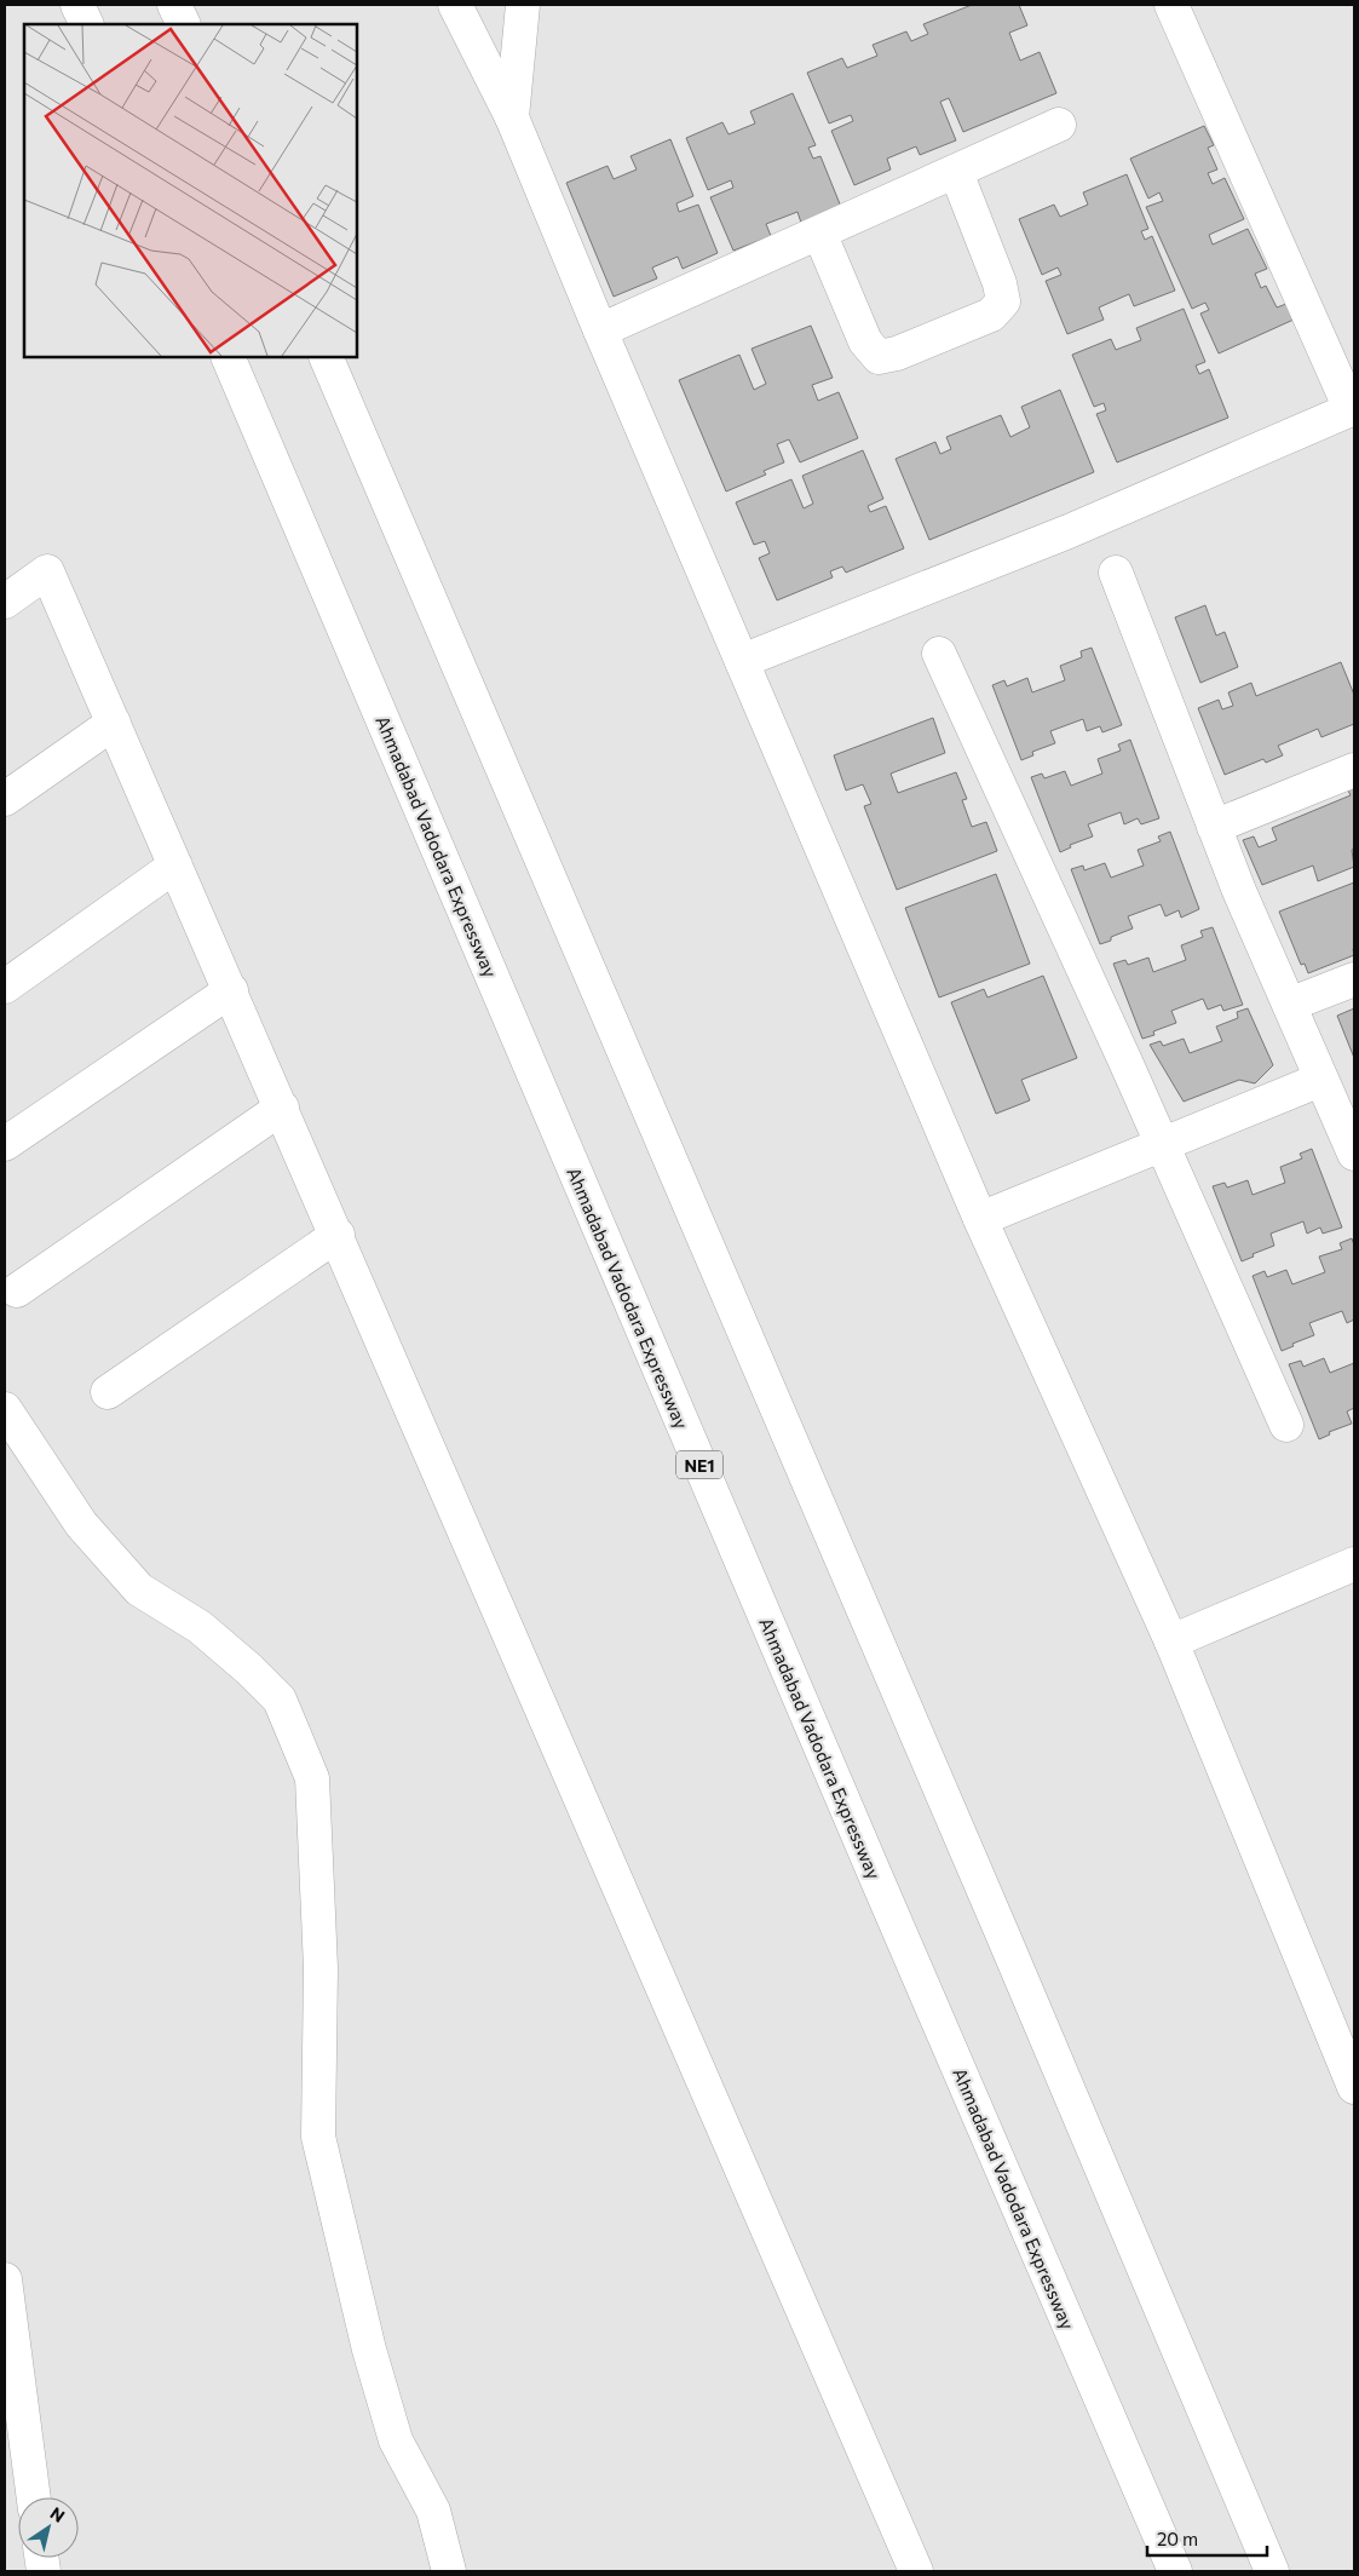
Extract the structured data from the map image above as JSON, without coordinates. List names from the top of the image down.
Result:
{
  "streets": {
    "main road": ["Ahmadabad Vadodara Expressway", "NE1"]
  },
  "scale_bar": "20 m",
  "north": "top right"
}
